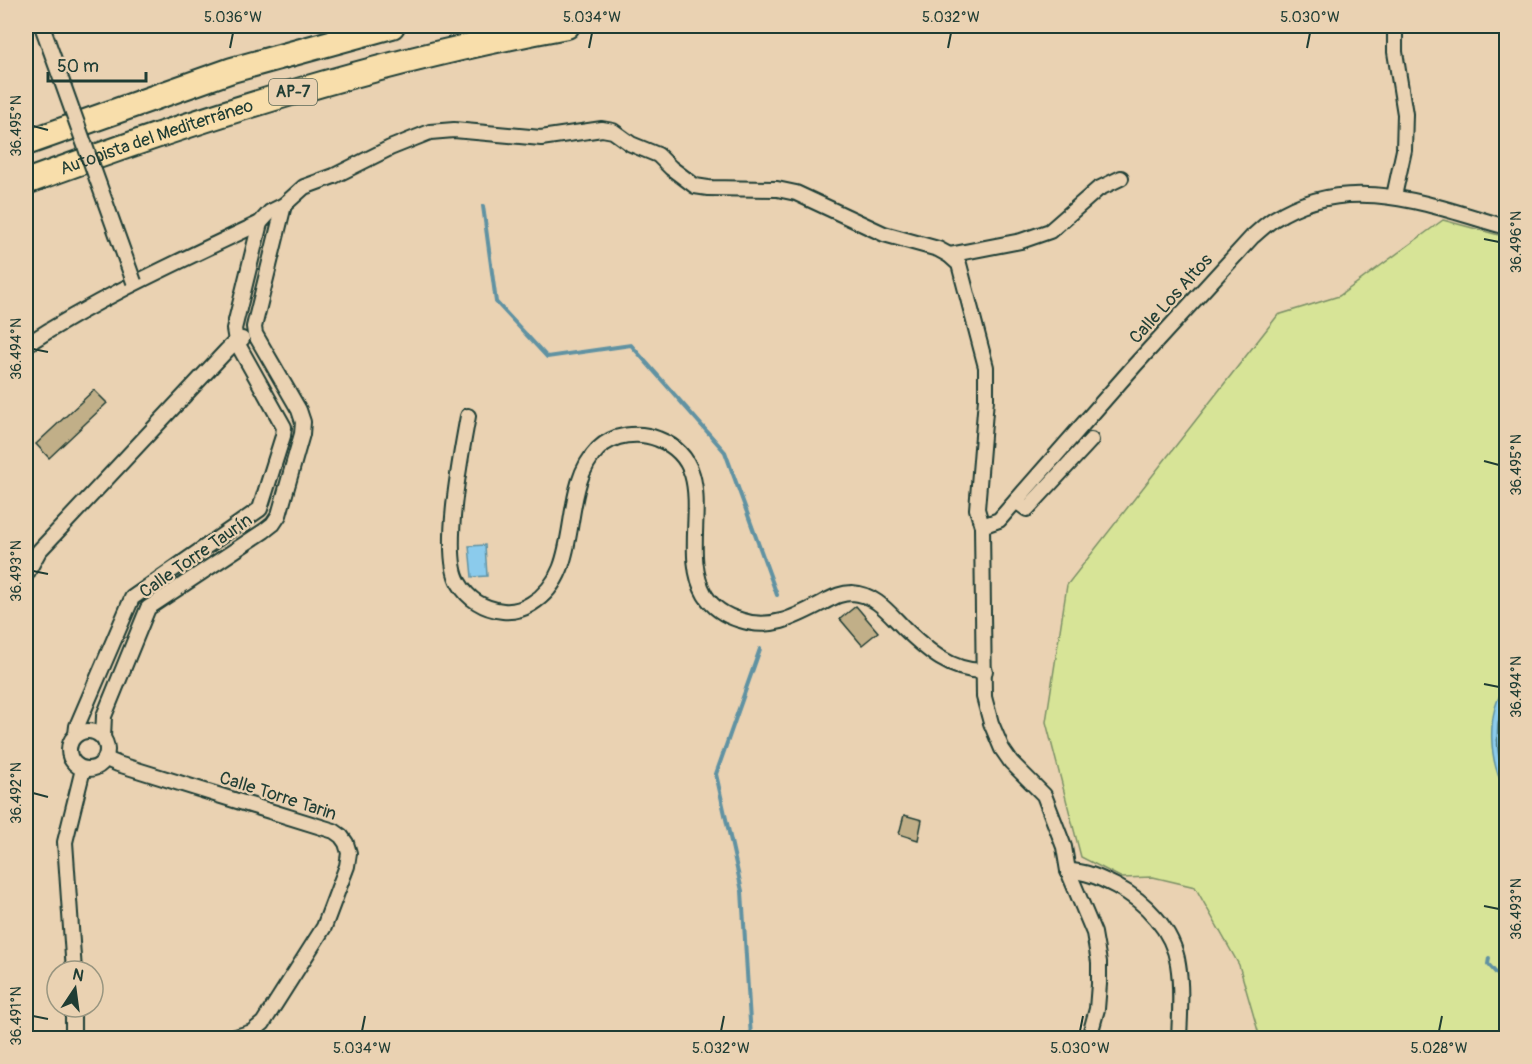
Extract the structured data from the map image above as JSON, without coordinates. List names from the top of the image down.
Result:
{
  "streets": {
    "highway": ["AP-7", "Autopista del Mediterráneo"],
    "street": ["Calle Los Altos", "Calle Torre Taurín", "Calle Torre Tarin"]
  },
  "crossings": [
    ["Calle Torre Taurín", "Calle Torre Tarin"]
  ],
  "scale_bar": "50 m",
  "north": "top",
  "coordinates": [
    "5.036°W",
    "5.034°W",
    "5.032°W",
    "5.030°W",
    "36.495°N",
    "36.496°N",
    "36.494°N",
    "36.493°N",
    "36.492°N",
    "36.491°N",
    "5.028°W"
  ]
}
